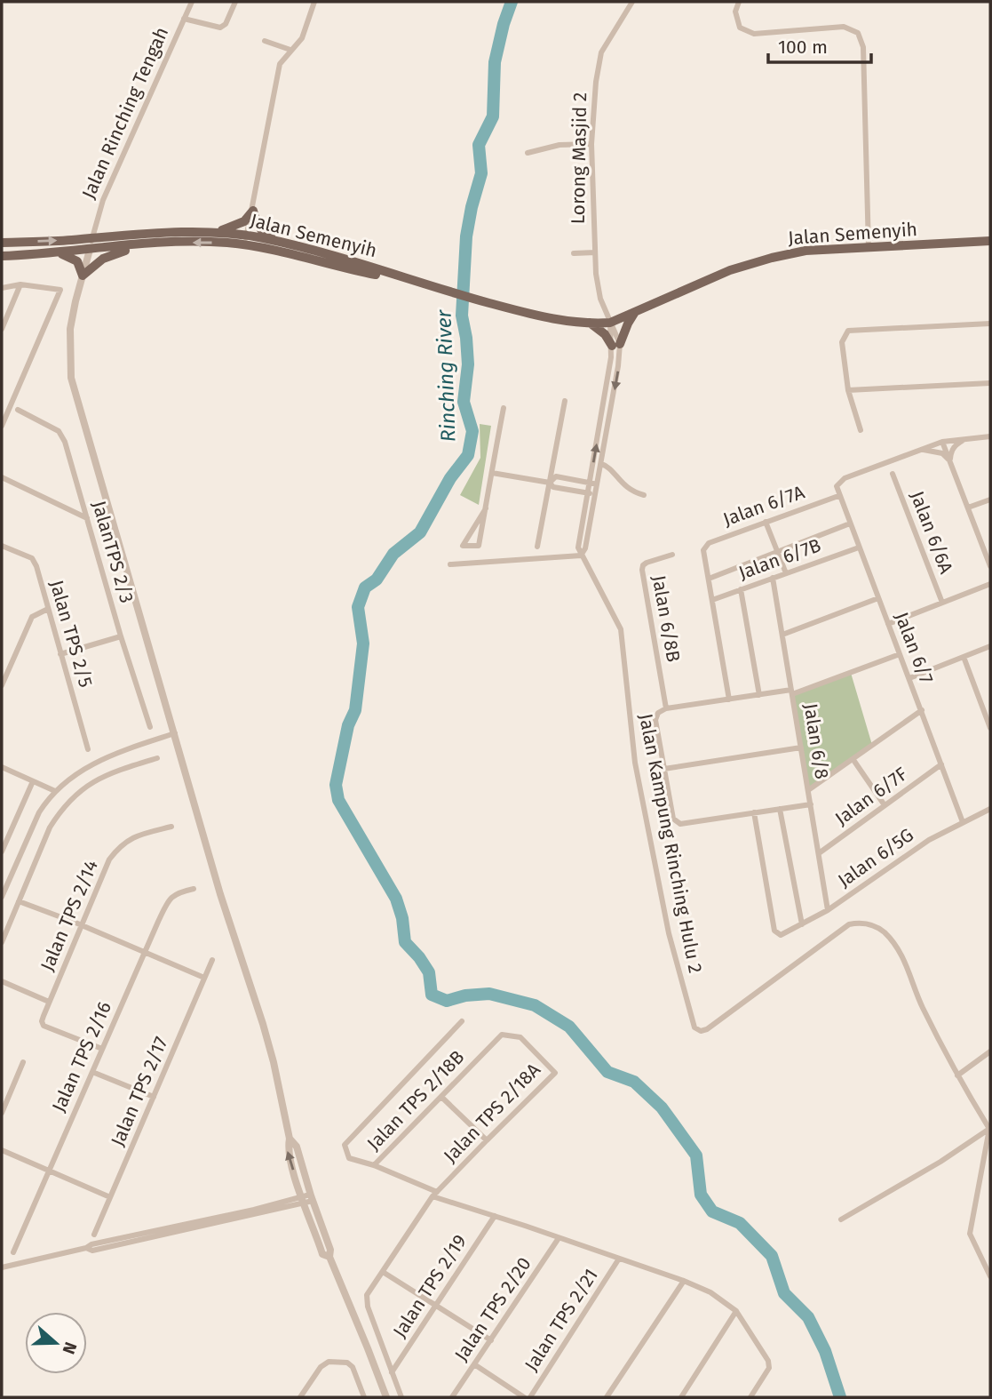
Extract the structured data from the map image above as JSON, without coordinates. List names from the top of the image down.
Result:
{
  "streets": {
    "main road": ["Jalan Semenyih"],
    "street": [
      "Jalan Rinching Tengah",
      "Lorong Masjid 2",
      "Jalan 6/7A",
      "Jalan 6/6A",
      "JalanTPS 2/3",
      "Jalan 6/7B",
      "Jalan 6/8B",
      "Jalan TPS 2/5",
      "Jalan 6/7",
      "Jalan 6/8",
      "Jalan 6/7F",
      "Jalan Kampung Rinching Hulu 2",
      "Jalan 6/5G",
      "Jalan TPS 2/14",
      "Jalan TPS 2/16",
      "Jalan TPS 2/17",
      "Jalan TPS 2/18B",
      "Jalan TPS 2/18A",
      "Jalan TPS 2/19",
      "Jalan TPS 2/20",
      "Jalan TPS 2/21"
    ]
  },
  "crossings": [
    ["Jalan Rinching Tengah", "Jalan Semenyih"],
    ["Lorong Masjid 2", "Jalan Semenyih"],
    ["Jalan 6/7A", "Jalan 6/7"],
    ["Jalan 6/7B", "Jalan 6/7"],
    ["Jalan 6/7B", "Jalan 6/8"],
    ["Jalan 6/7", "Jalan 6/7F"],
    ["Jalan 6/7", "Jalan 6/5G"],
    ["Jalan 6/8", "Jalan 6/7F"],
    ["Jalan 6/8", "Jalan 6/5G"],
    ["Jalan TPS 2/14", "Jalan TPS 2/16"],
    ["Jalan TPS 2/18B", "Jalan TPS 2/18A"],
    ["Jalan TPS 2/18B", "Jalan TPS 2/19"],
    ["Jalan TPS 2/18B", "Jalan TPS 2/20"],
    ["Jalan TPS 2/18B", "Jalan TPS 2/21"],
    ["Jalan TPS 2/18A", "Jalan TPS 2/19"]
  ],
  "water": ["Rinching River"],
  "scale_bar": "100 m",
  "north": "right"
}
